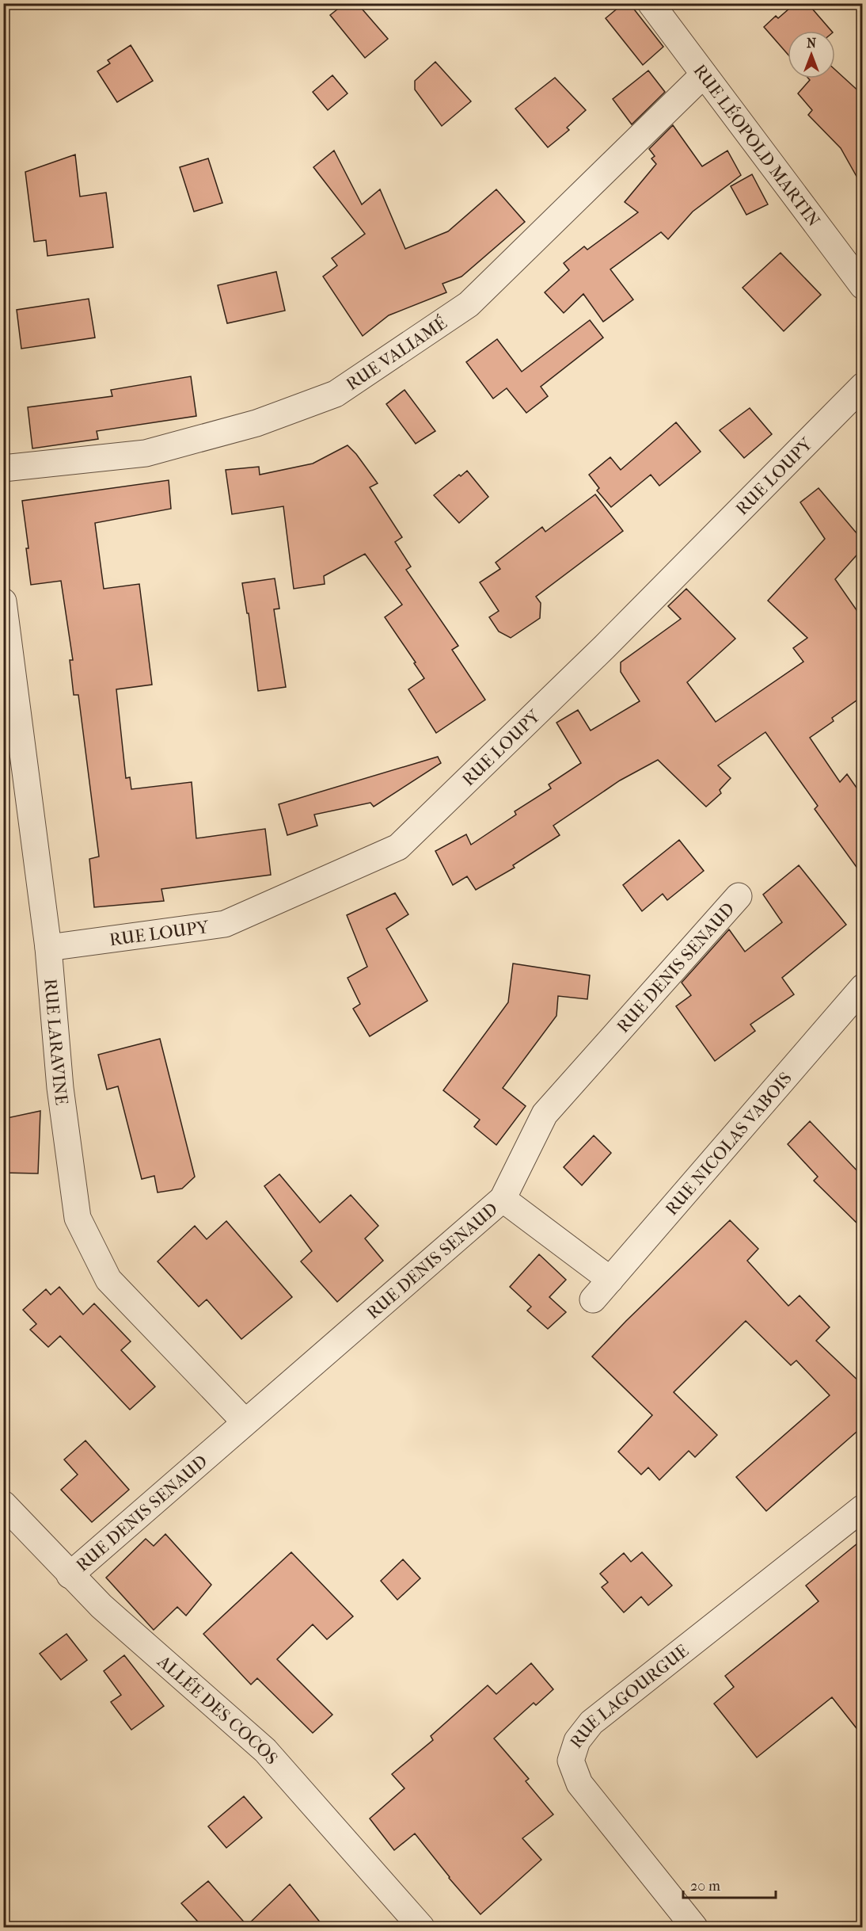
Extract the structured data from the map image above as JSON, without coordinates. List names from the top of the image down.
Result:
{
  "streets": {
    "street": [
      "RUE LÉOPOLD MARTIN",
      "RUE VALIAMÉ",
      "RUE LOUPY",
      "RUE DENIS SENAUD",
      "RUE LARAVINE",
      "RUE NICOLAS VABOIS",
      "RUE LAGOURGUE",
      "ALLÉE DES COCOS"
    ]
  },
  "crossings": [
    ["RUE LÉOPOLD MARTIN", "RUE VALIAMÉ"],
    ["RUE LOUPY", "RUE LARAVINE"],
    ["RUE DENIS SENAUD", "RUE LARAVINE"],
    ["RUE DENIS SENAUD", "ALLÉE DES COCOS"]
  ],
  "scale_bar": "20 m",
  "north": "top"
}
